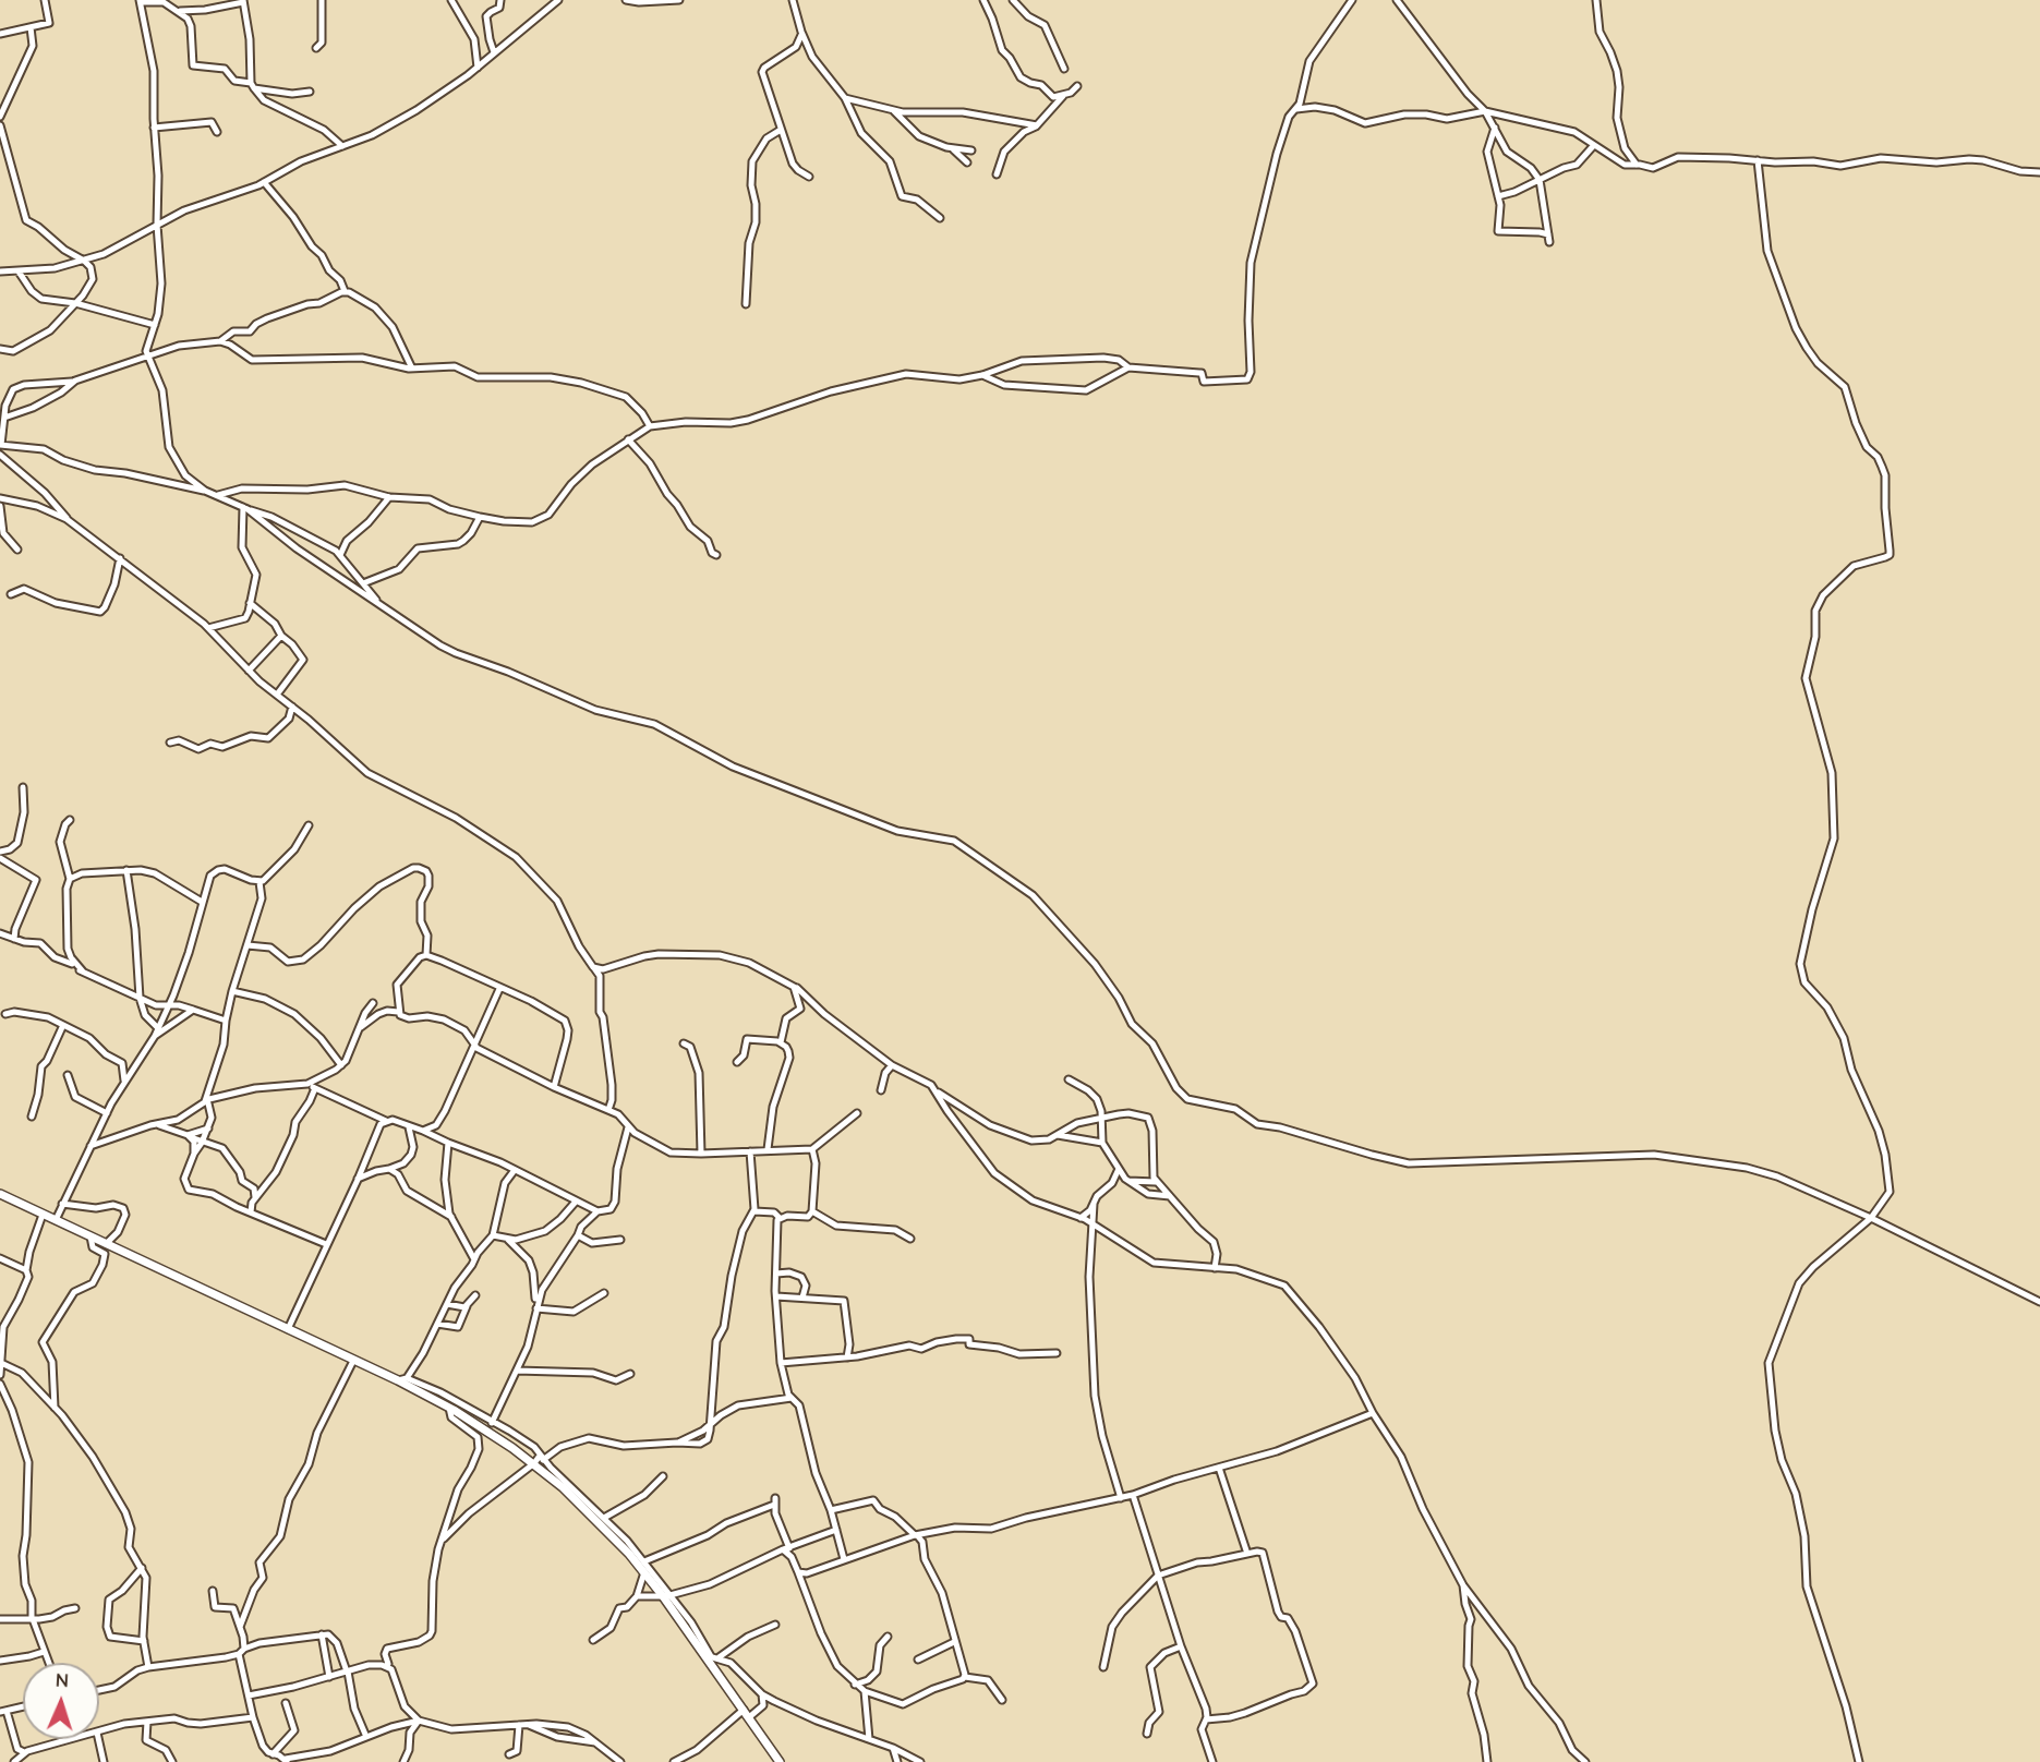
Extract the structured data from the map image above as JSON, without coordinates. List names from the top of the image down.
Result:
{
  "north": "top"
}
